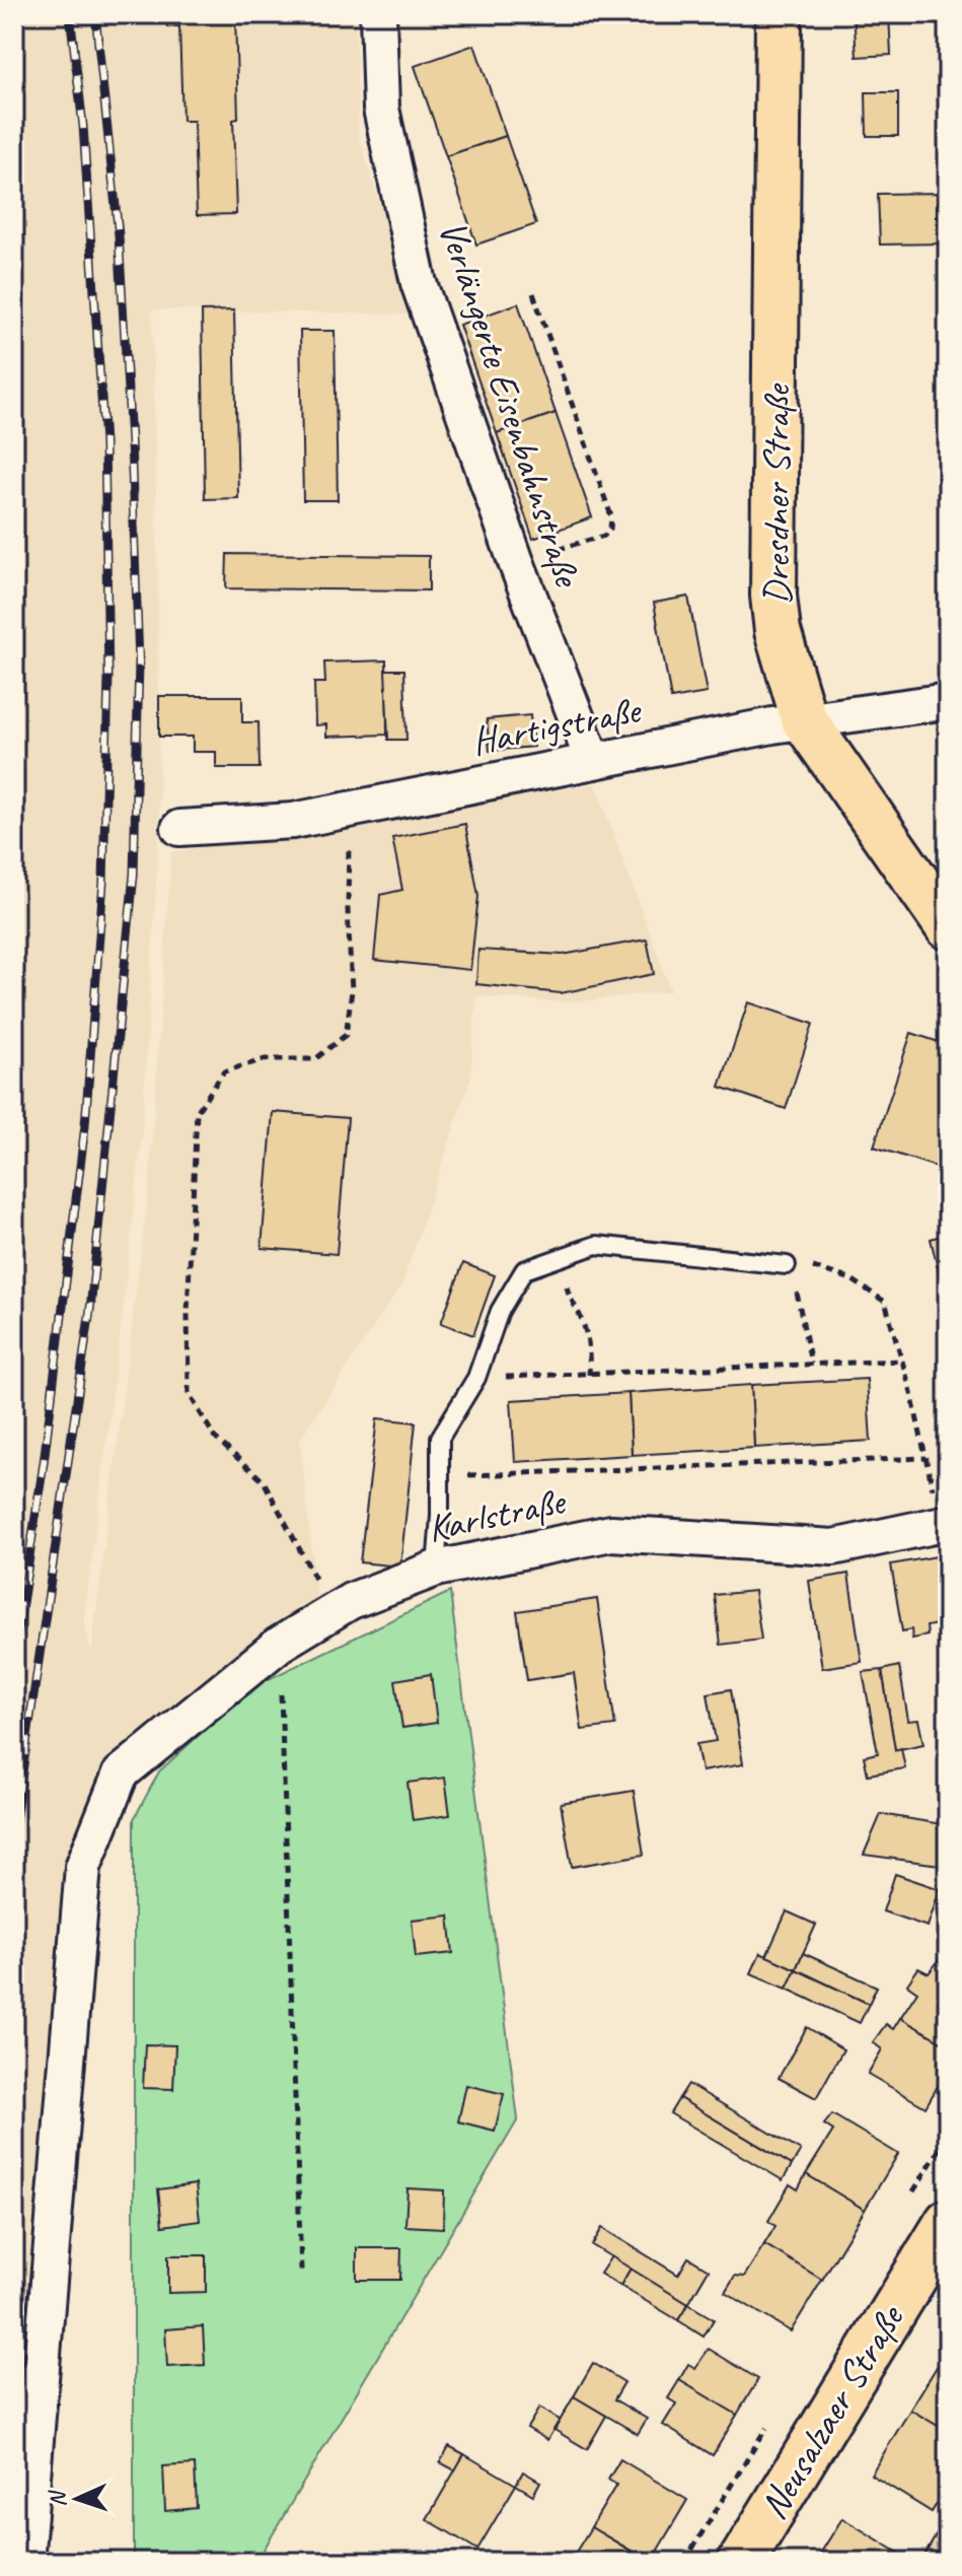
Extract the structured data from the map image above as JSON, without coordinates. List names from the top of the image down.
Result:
{
  "streets": {
    "main road": ["Dresdner Straße", "Neusalzaer Straße"],
    "street": ["Verlängerte Eisenbahnstraße", "Hartigstraße", "Karlstraße"]
  },
  "crossings": [
    ["Verlängerte Eisenbahnstraße", "Hartigstraße"],
    ["Dresdner Straße", "Hartigstraße"]
  ],
  "north": "left"
}
